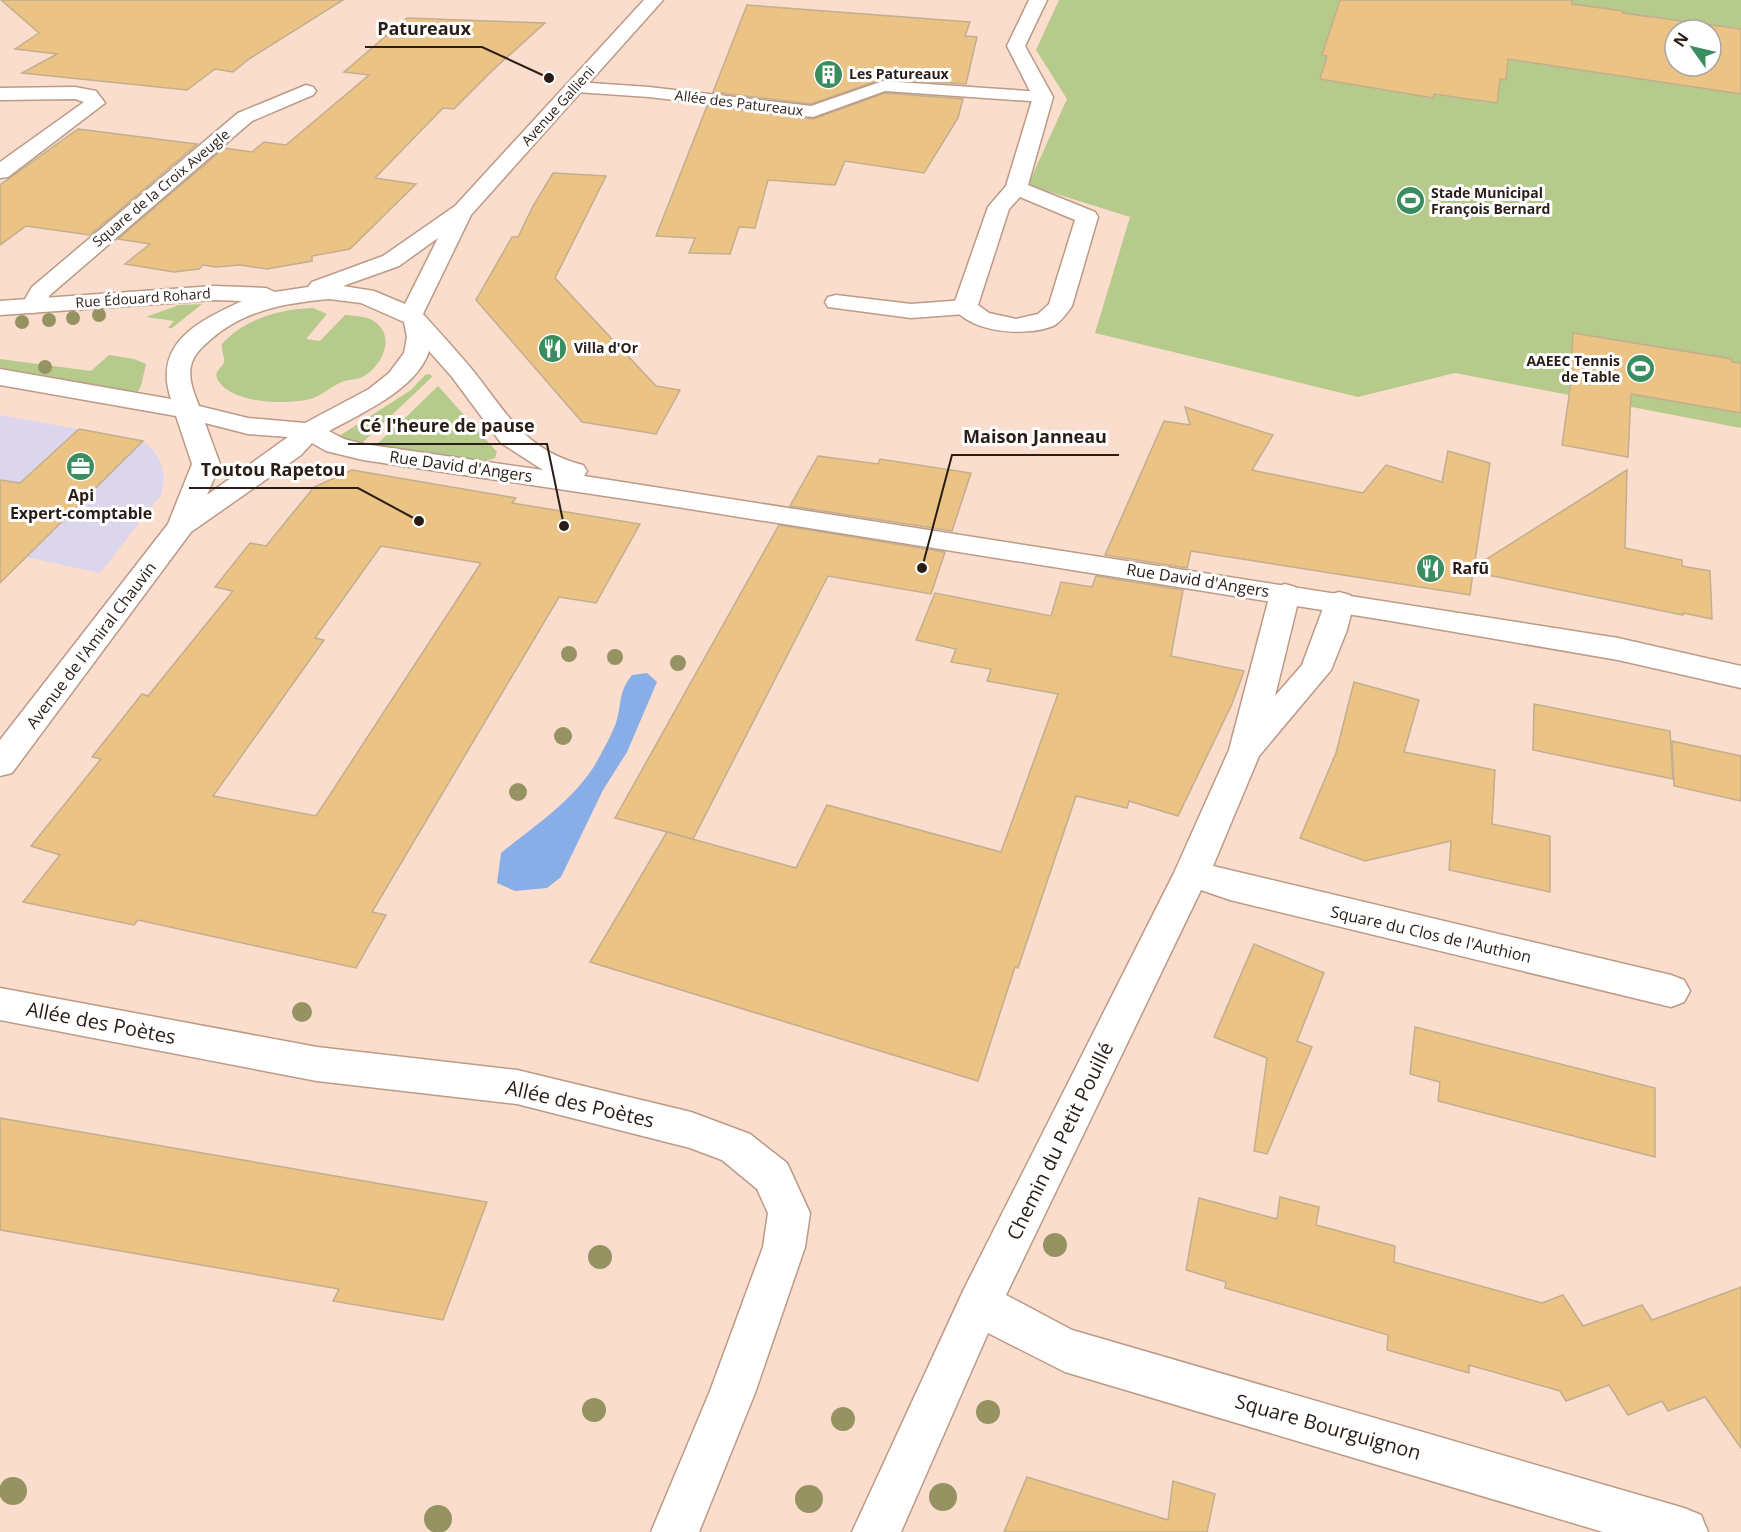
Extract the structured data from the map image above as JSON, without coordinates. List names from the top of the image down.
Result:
{
  "streets": {
    "main road": [
      "Avenue Gallieni",
      "Square de la Croix Aveugle",
      "Rue Édouard Rohard",
      "Rue David d'Angers",
      "Avenue de l'Amiral Chauvin",
      "Square du Clos de l'Authion",
      "Allée des Poètes",
      "Chemin du Petit Pouillé",
      "Square Bourguignon"
    ],
    "lane": ["Allée des Patureaux"]
  },
  "crossings": [
    ["Allée des Patureaux", "Avenue Gallieni"],
    ["Avenue Gallieni", "Rue Édouard Rohard"],
    ["Avenue Gallieni", "Rue David d'Angers"],
    ["Avenue Gallieni", "Avenue de l'Amiral Chauvin"],
    ["Square de la Croix Aveugle", "Rue Édouard Rohard"],
    ["Rue Édouard Rohard", "Avenue de l'Amiral Chauvin"],
    ["Rue David d'Angers", "Avenue de l'Amiral Chauvin"],
    ["Rue David d'Angers", "Chemin du Petit Pouillé"],
    ["Square du Clos de l'Authion", "Chemin du Petit Pouillé"],
    ["Chemin du Petit Pouillé", "Square Bourguignon"]
  ],
  "places": {
    "building": ["Les Patureaux"],
    "other": [
      "Patureaux",
      "Toutou Rapetou",
      "Cé l'heure de pause",
      "Maison Janneau"
    ],
    "sports": ["Stade Municipal François Bernard", "AAEEC Tennis de Table"],
    "restaurant": ["Villa d'Or", "Rafū"],
    "office": ["Api Expert-comptable"]
  },
  "north": "top left"
}
